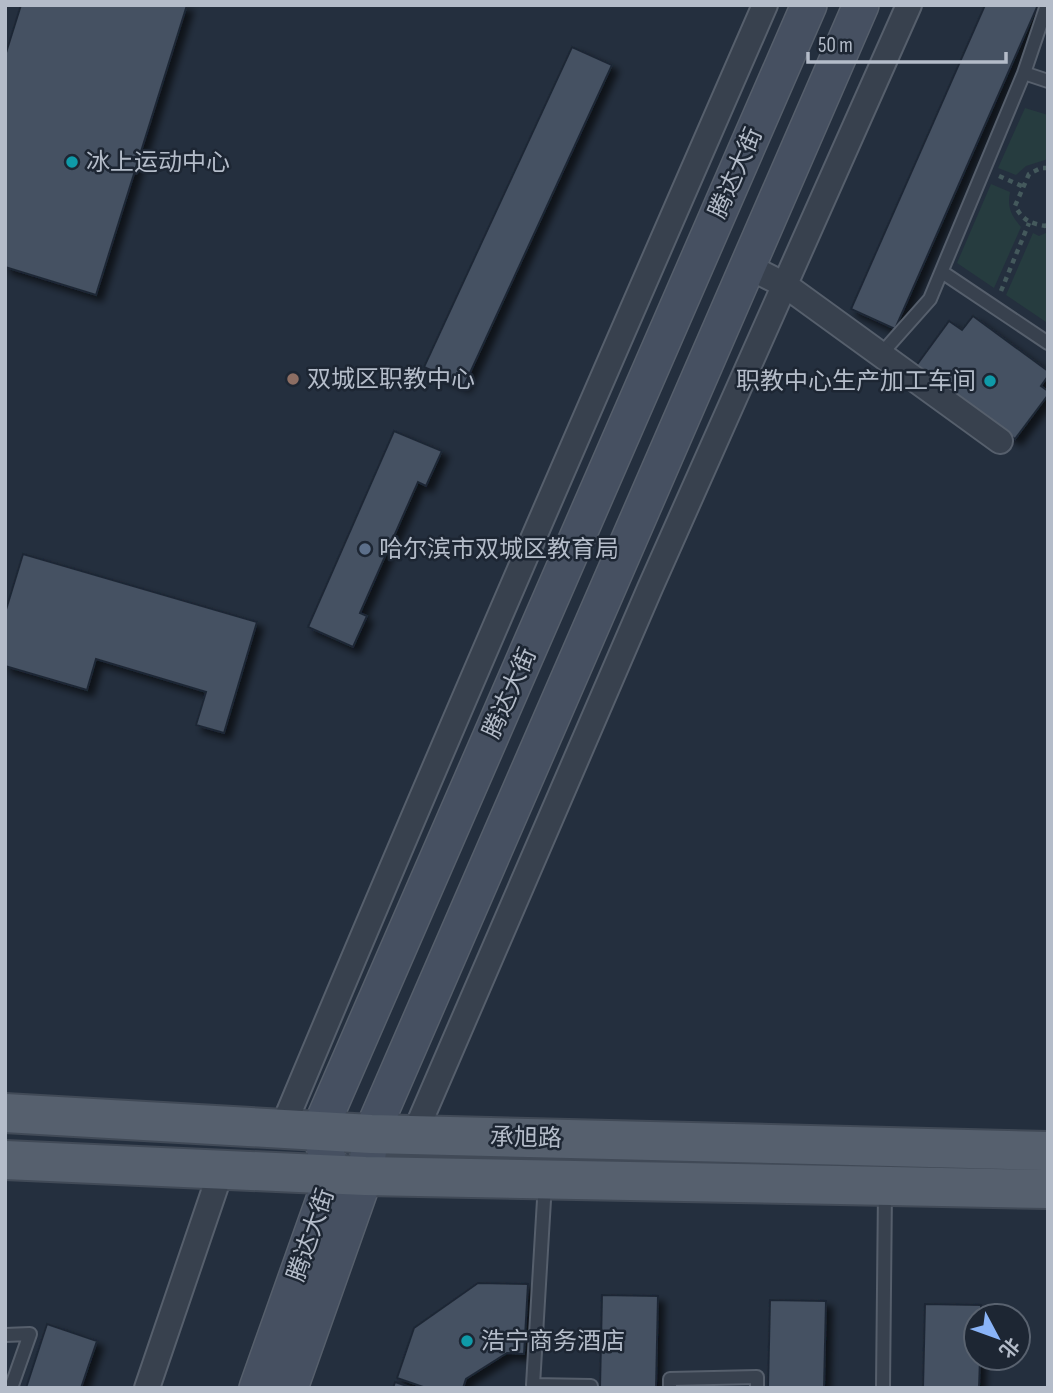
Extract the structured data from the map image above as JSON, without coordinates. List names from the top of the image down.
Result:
{
  "streets": {
    "main road": ["腾达大街", "承旭路"]
  },
  "crossings": [
    ["腾达大街", "承旭路"]
  ],
  "places": [
    "冰上运动中心",
    "双城区职教中心",
    "职教中心生产加工车间",
    "哈尔滨市双城区教育局",
    "浩宁商务酒店"
  ],
  "scale_bar": "50 m",
  "north": "bottom right"
}
